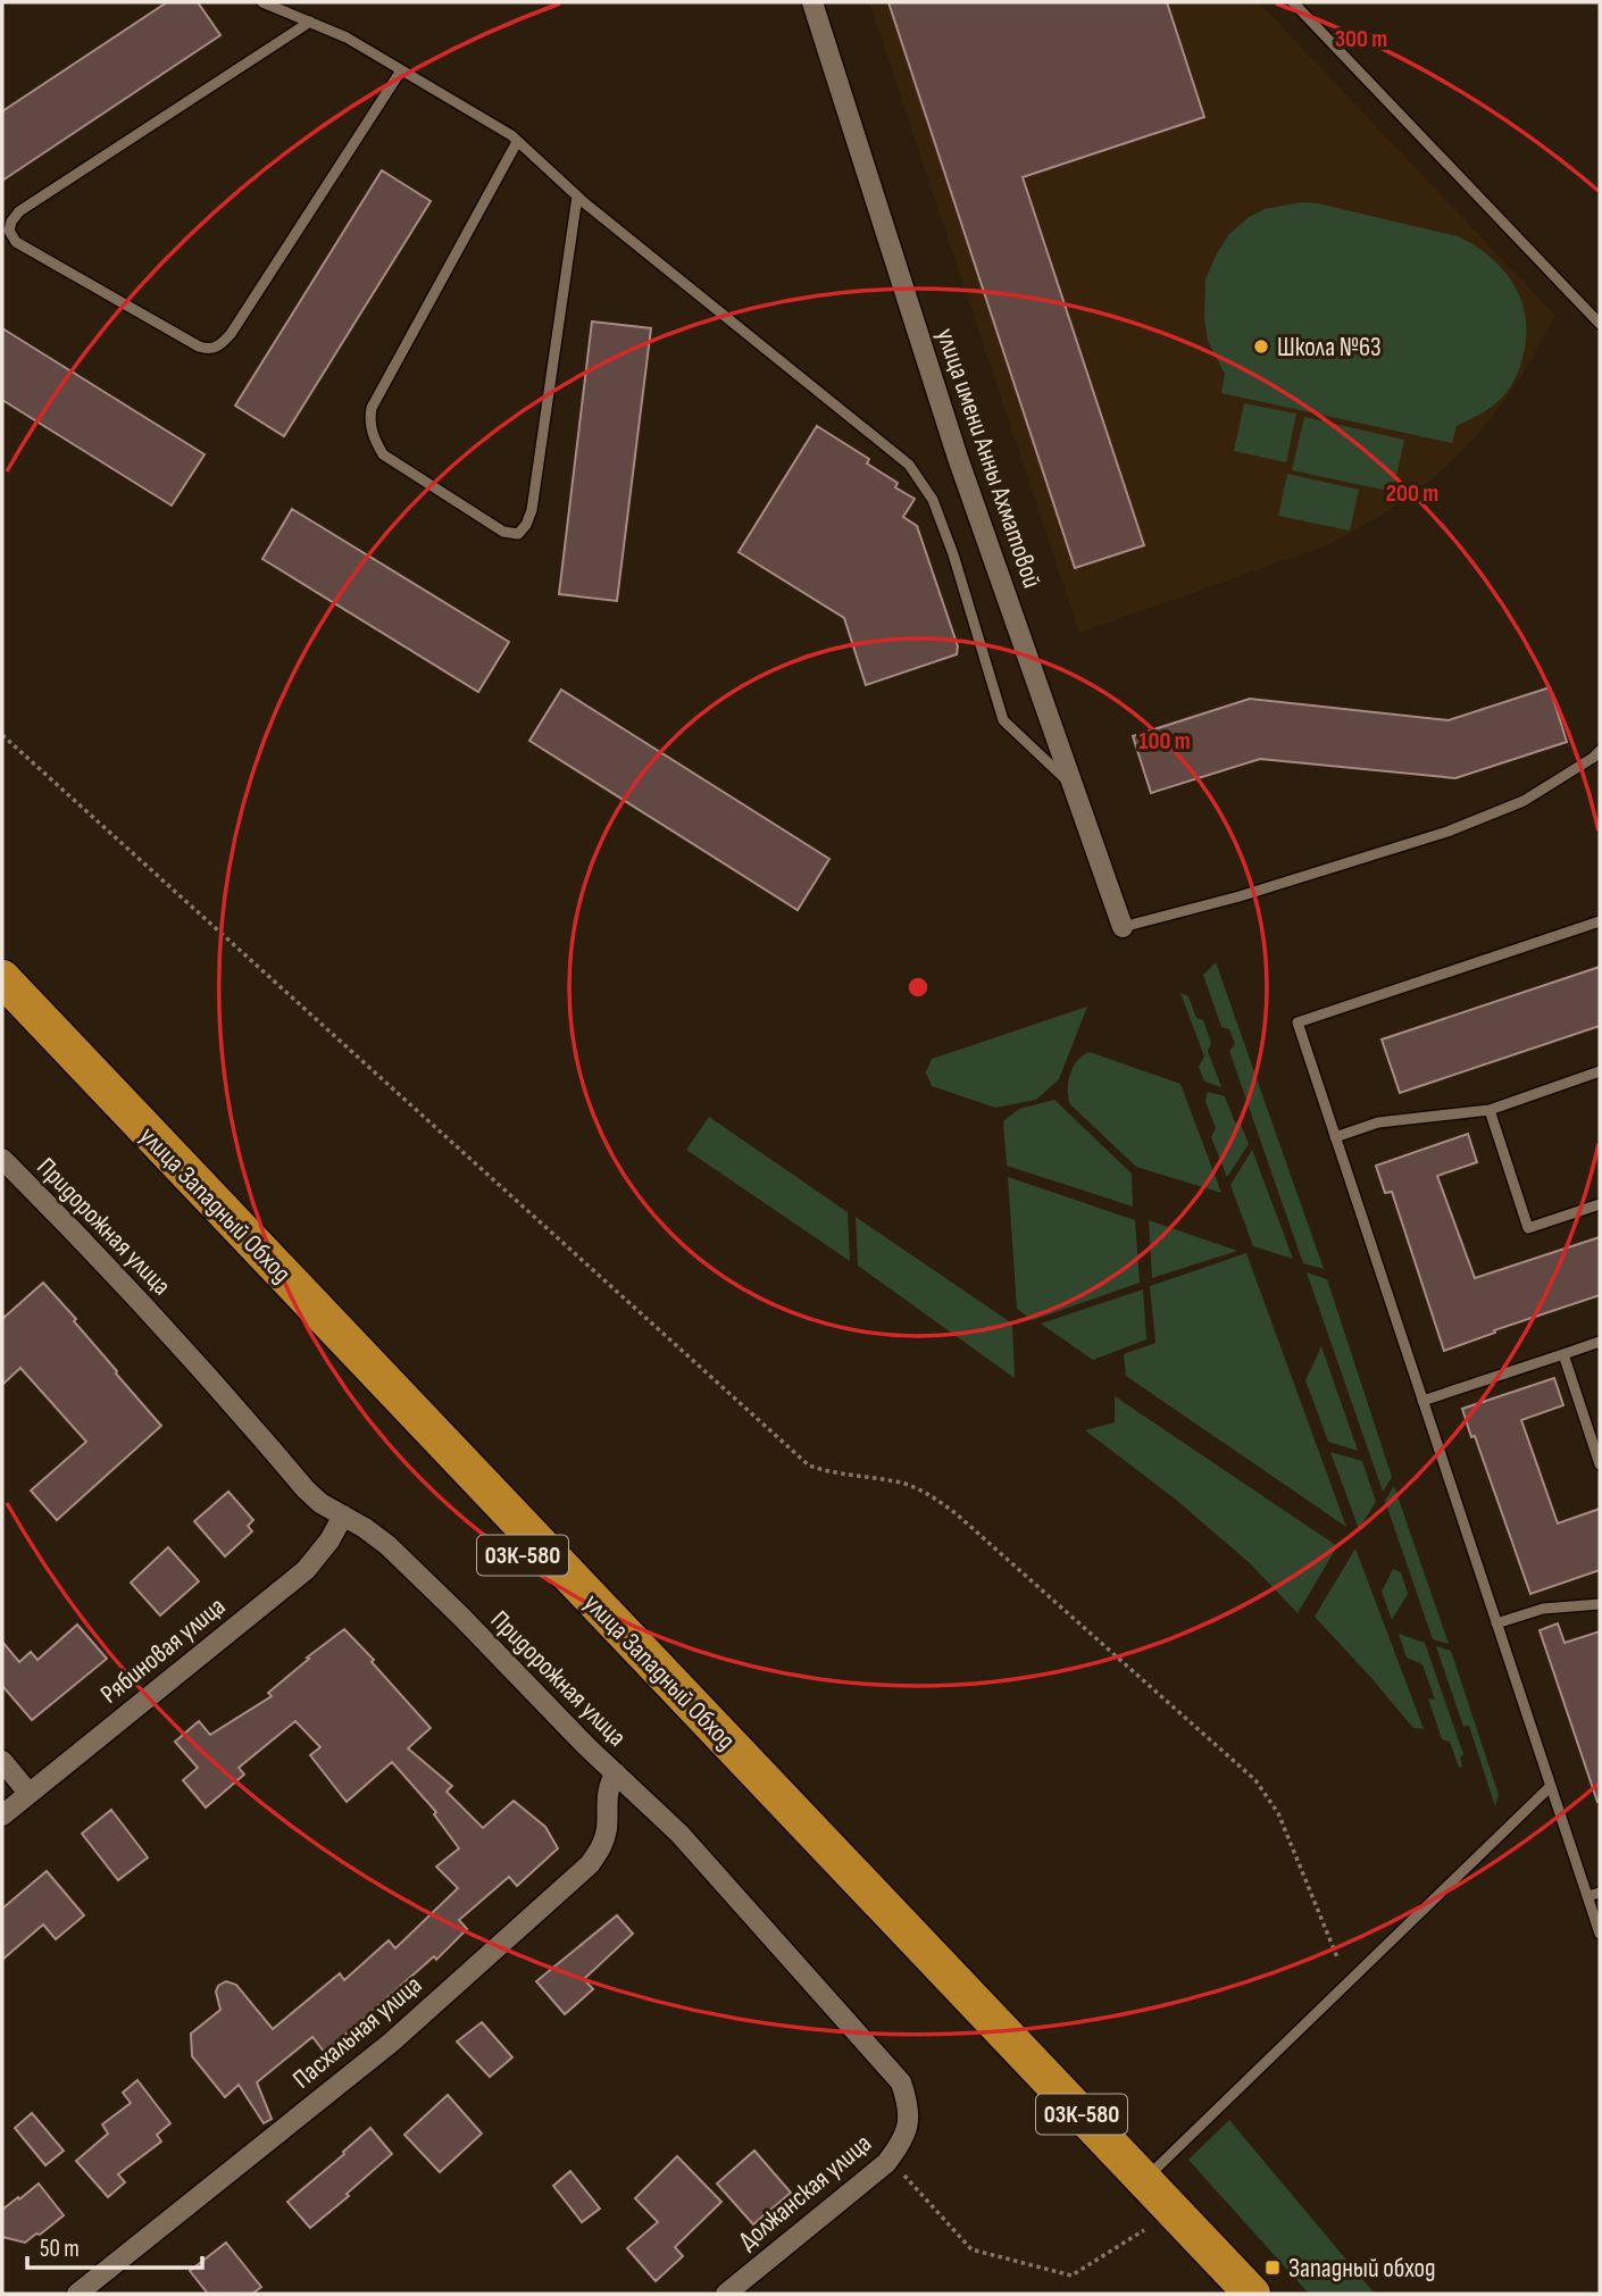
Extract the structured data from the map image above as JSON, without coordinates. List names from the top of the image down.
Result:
{
  "streets": {
    "highway": ["улица Западный Обход", "03К-580"],
    "street": [
      "улица имени Анны Ахматовой",
      "Придорожная улица",
      "Рябиновая улица",
      "Пасхальная улица",
      "Должанская улица"
    ]
  },
  "crossings": [
    ["Придорожная улица", "Рябиновая улица"],
    ["Придорожная улица", "Пасхальная улица"],
    ["Придорожная улица", "Должанская улица"]
  ],
  "places": {
    "other": ["Школа №63"],
    "transit": ["Западный обход"]
  },
  "scale_bar": "50 m",
  "rings": ["300 m", "200 m", "100 m"]
}
